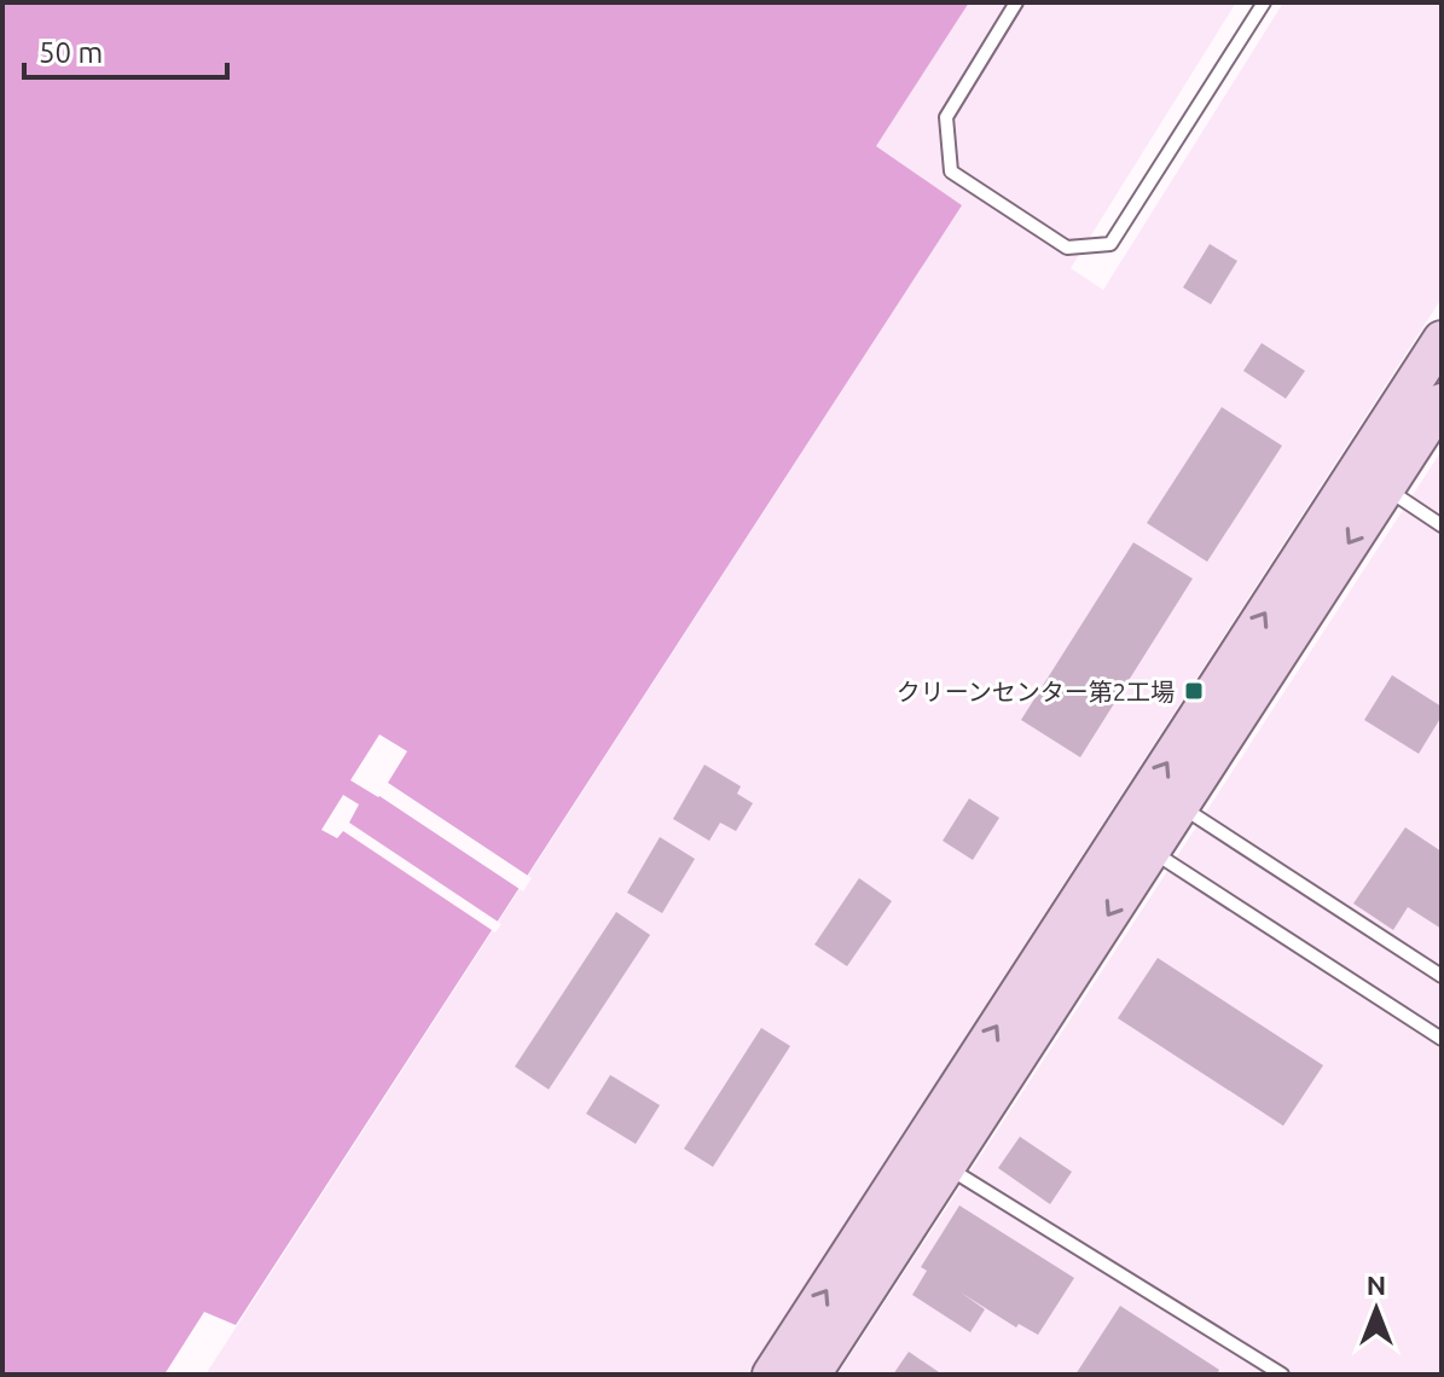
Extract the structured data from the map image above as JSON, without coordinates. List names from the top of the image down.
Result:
{
  "places": {
    "transit": ["クリーンセンター第2工場"]
  },
  "scale_bar": "50 m",
  "north": "top"
}
